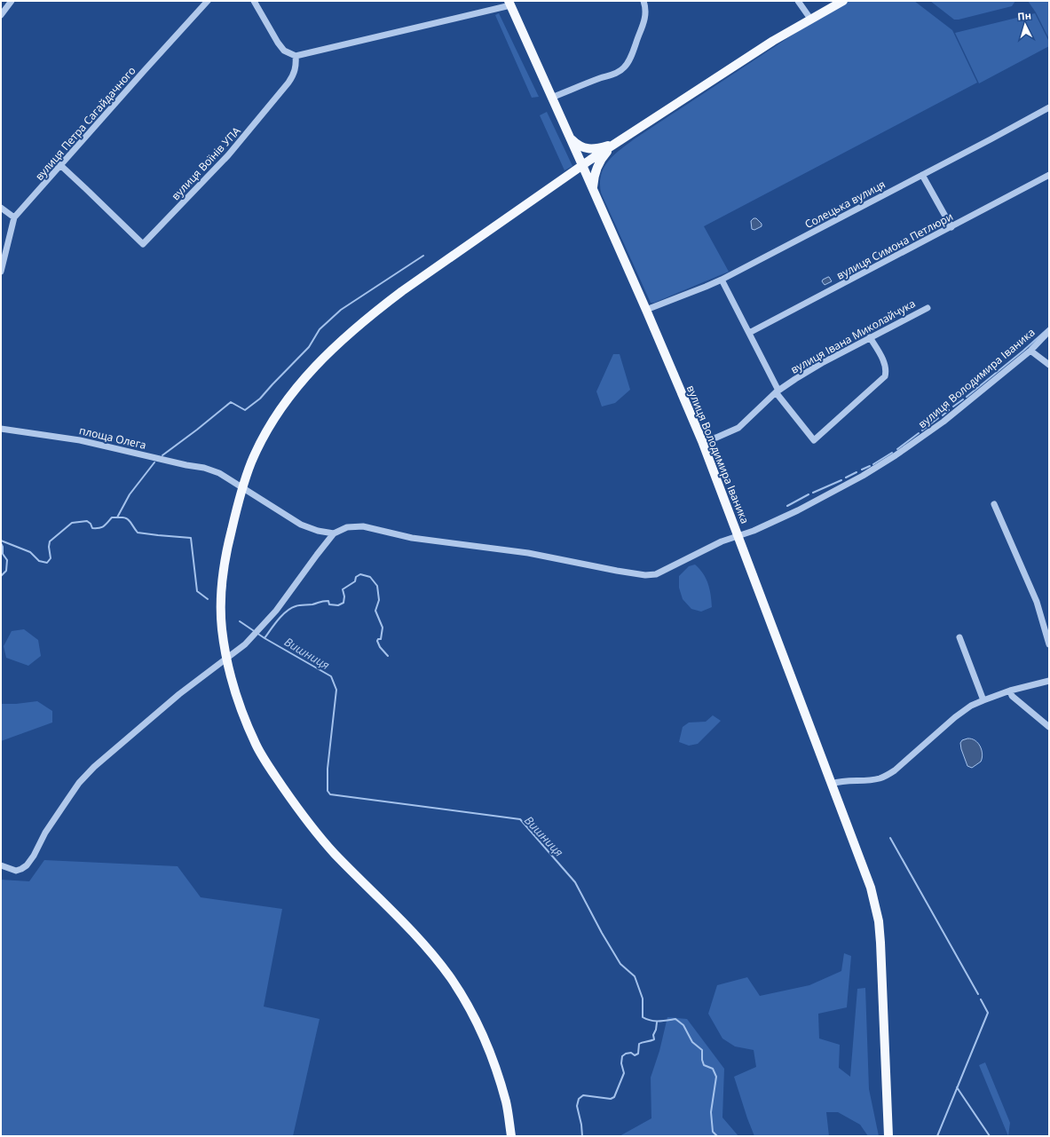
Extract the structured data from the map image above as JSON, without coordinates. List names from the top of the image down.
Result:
{
  "streets": {
    "main road": ["вулиця Володимира Іваника"],
    "street": [
      "вулиця Петра Сагайдачного",
      "вулиця Воїнів УПА",
      "Солецька вулиця",
      "вулиця Симона Петлюри",
      "вулиця Івана Миколайчука",
      "площа Олега"
    ]
  },
  "crossings": [
    ["вулиця Петра Сагайдачного", "вулиця Воїнів УПА"],
    ["Солецька вулиця", "вулиця Володимира Іваника"],
    ["вулиця Івана Миколайчука", "вулиця Володимира Іваника"]
  ],
  "water": ["Вишниця"],
  "north": "top"
}
